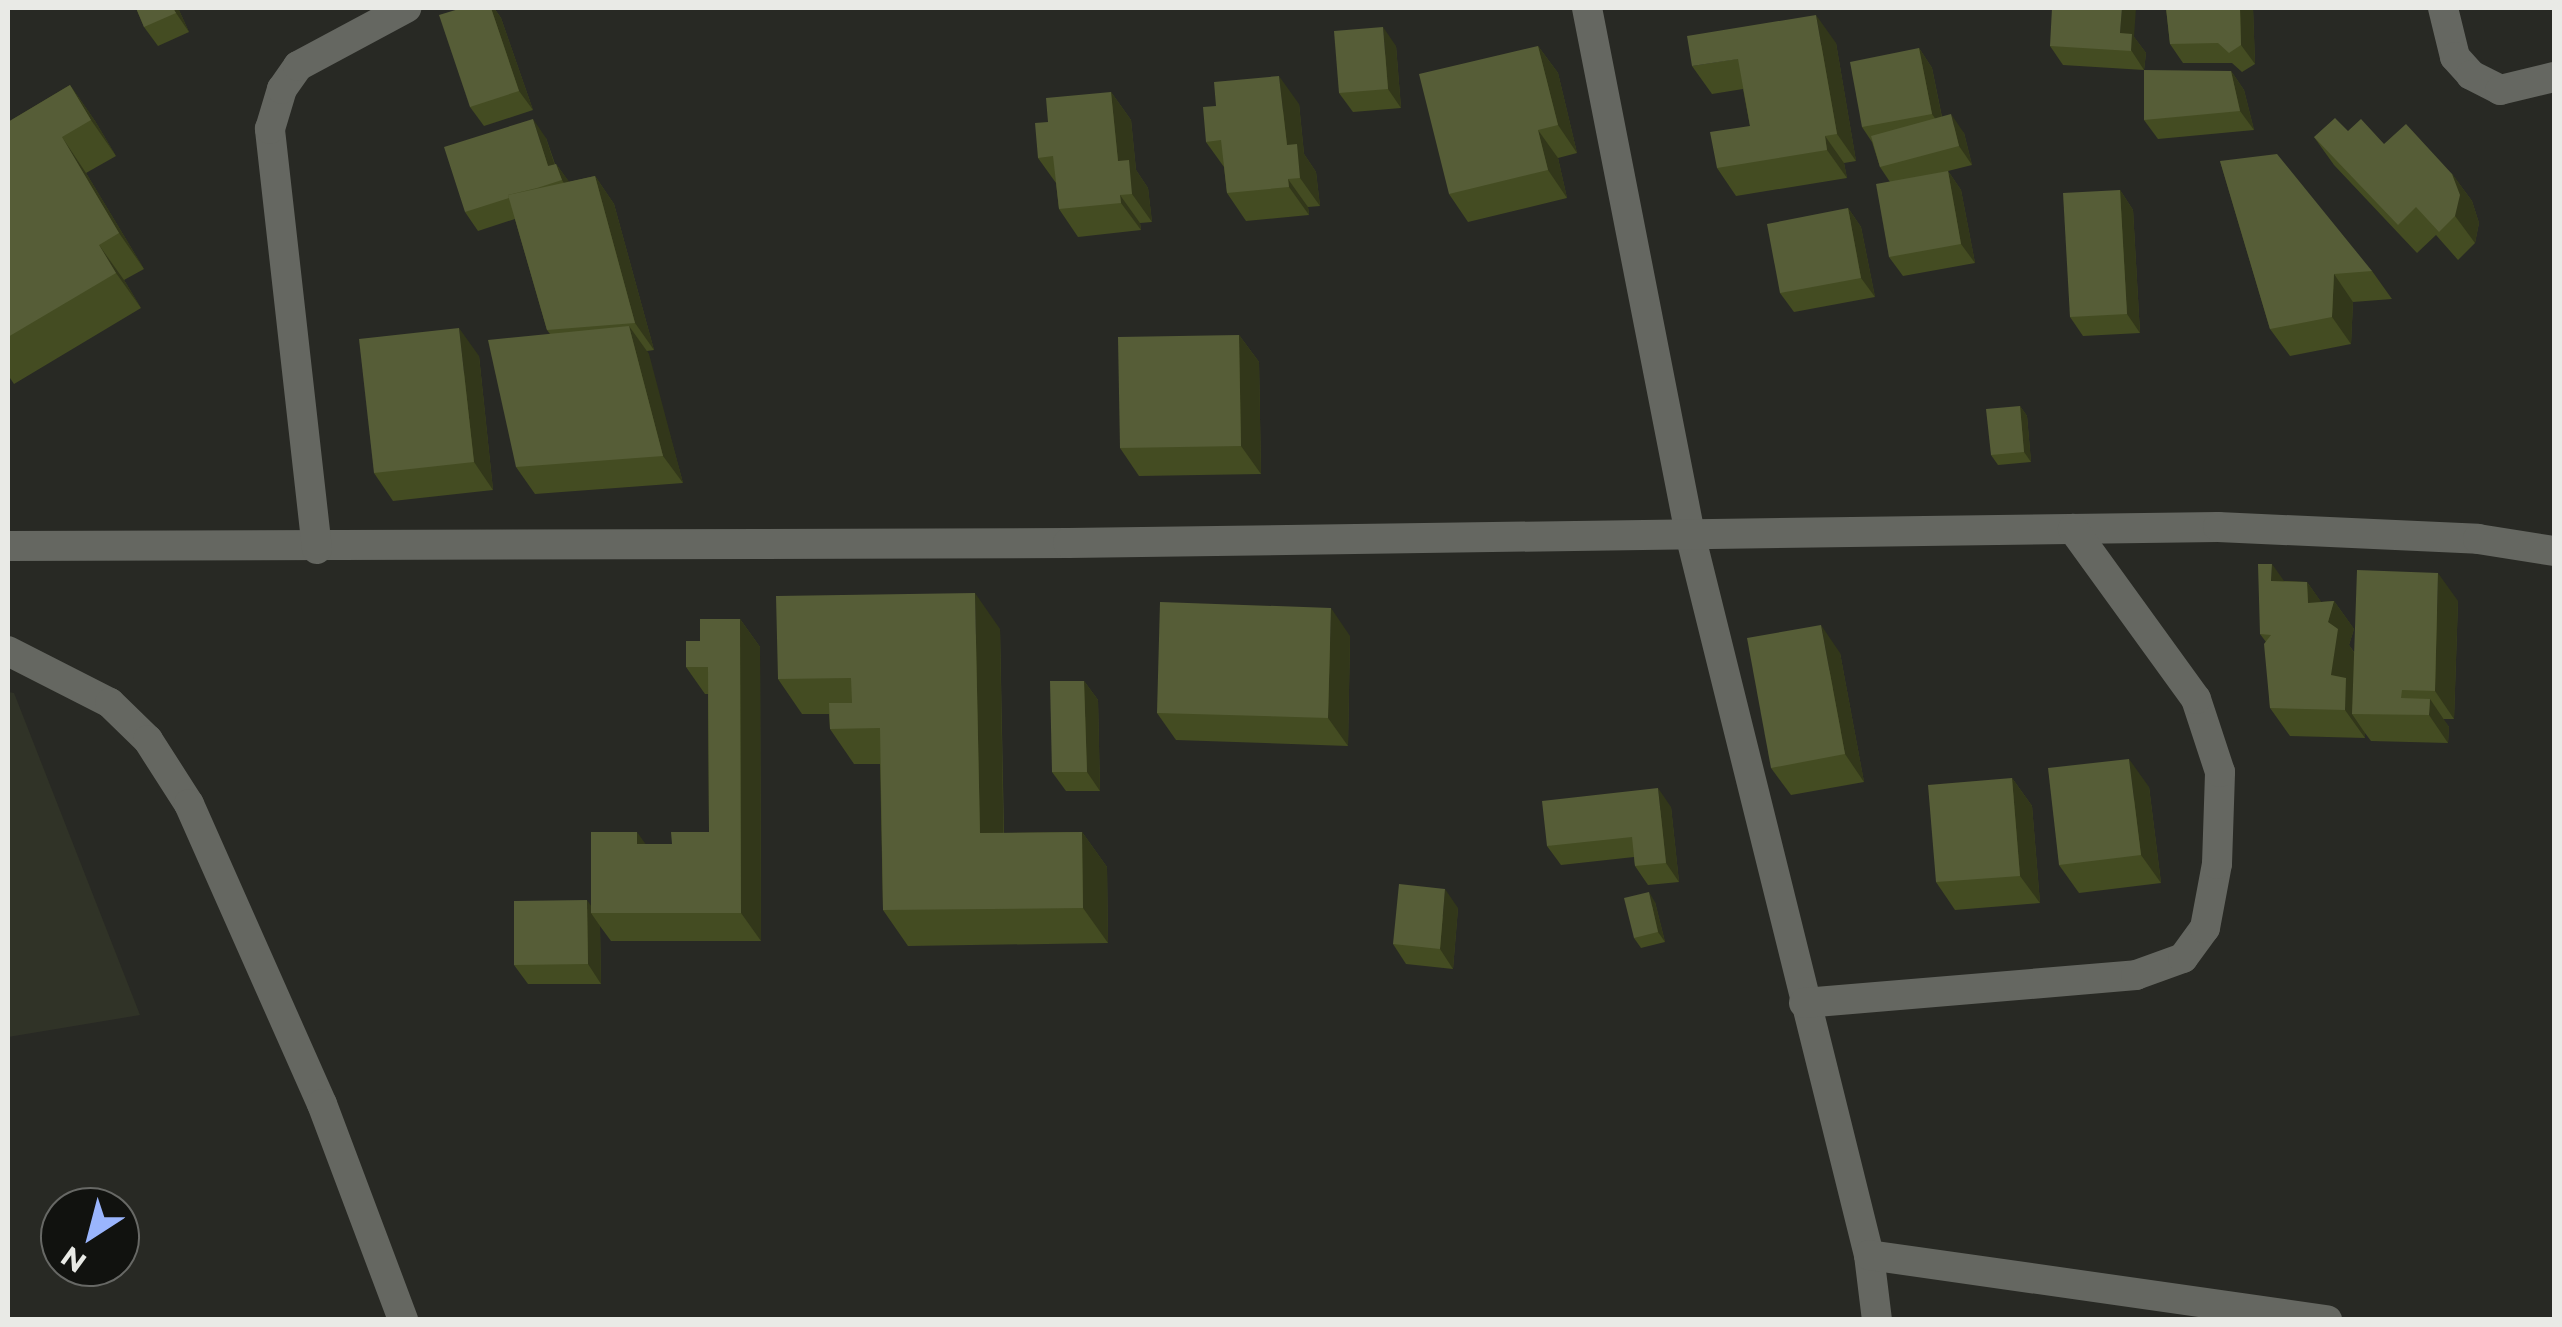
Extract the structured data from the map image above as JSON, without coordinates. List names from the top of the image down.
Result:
{
  "north": "bottom left"
}
